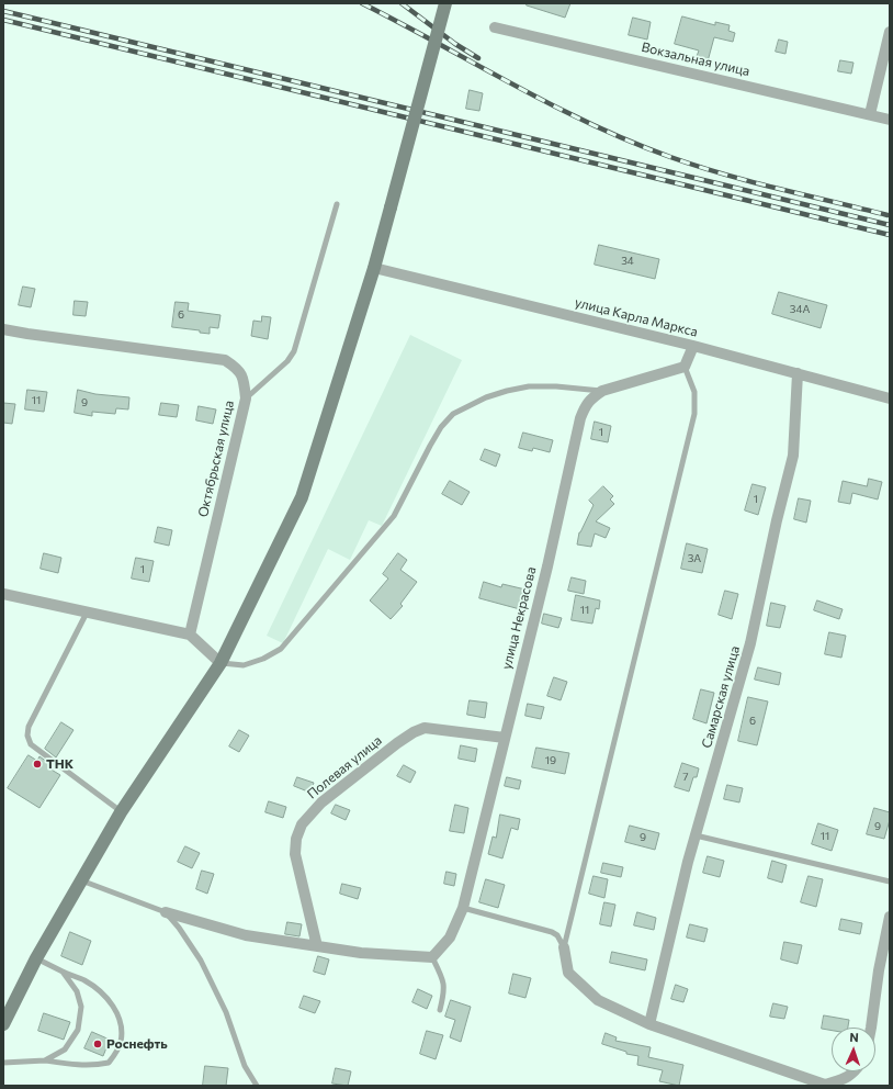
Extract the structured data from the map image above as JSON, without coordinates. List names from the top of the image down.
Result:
{
  "streets": {
    "street": [
      "Вокзальная улица",
      "улица Карла Маркса",
      "Октябрьская улица",
      "улица Некрасова",
      "Самарская улица",
      "Полевая улица"
    ]
  },
  "crossings": [
    ["улица Карла Маркса", "Самарская улица"],
    ["улица Некрасова", "Полевая улица"]
  ],
  "places": ["ТНК", "Роснефть"],
  "house_numbers": [
    "34",
    "34А",
    "6",
    "11",
    "9",
    "1",
    "1",
    "3А",
    "1",
    "11",
    "6",
    "19",
    "7",
    "9",
    "11",
    "9"
  ],
  "north": "top"
}
